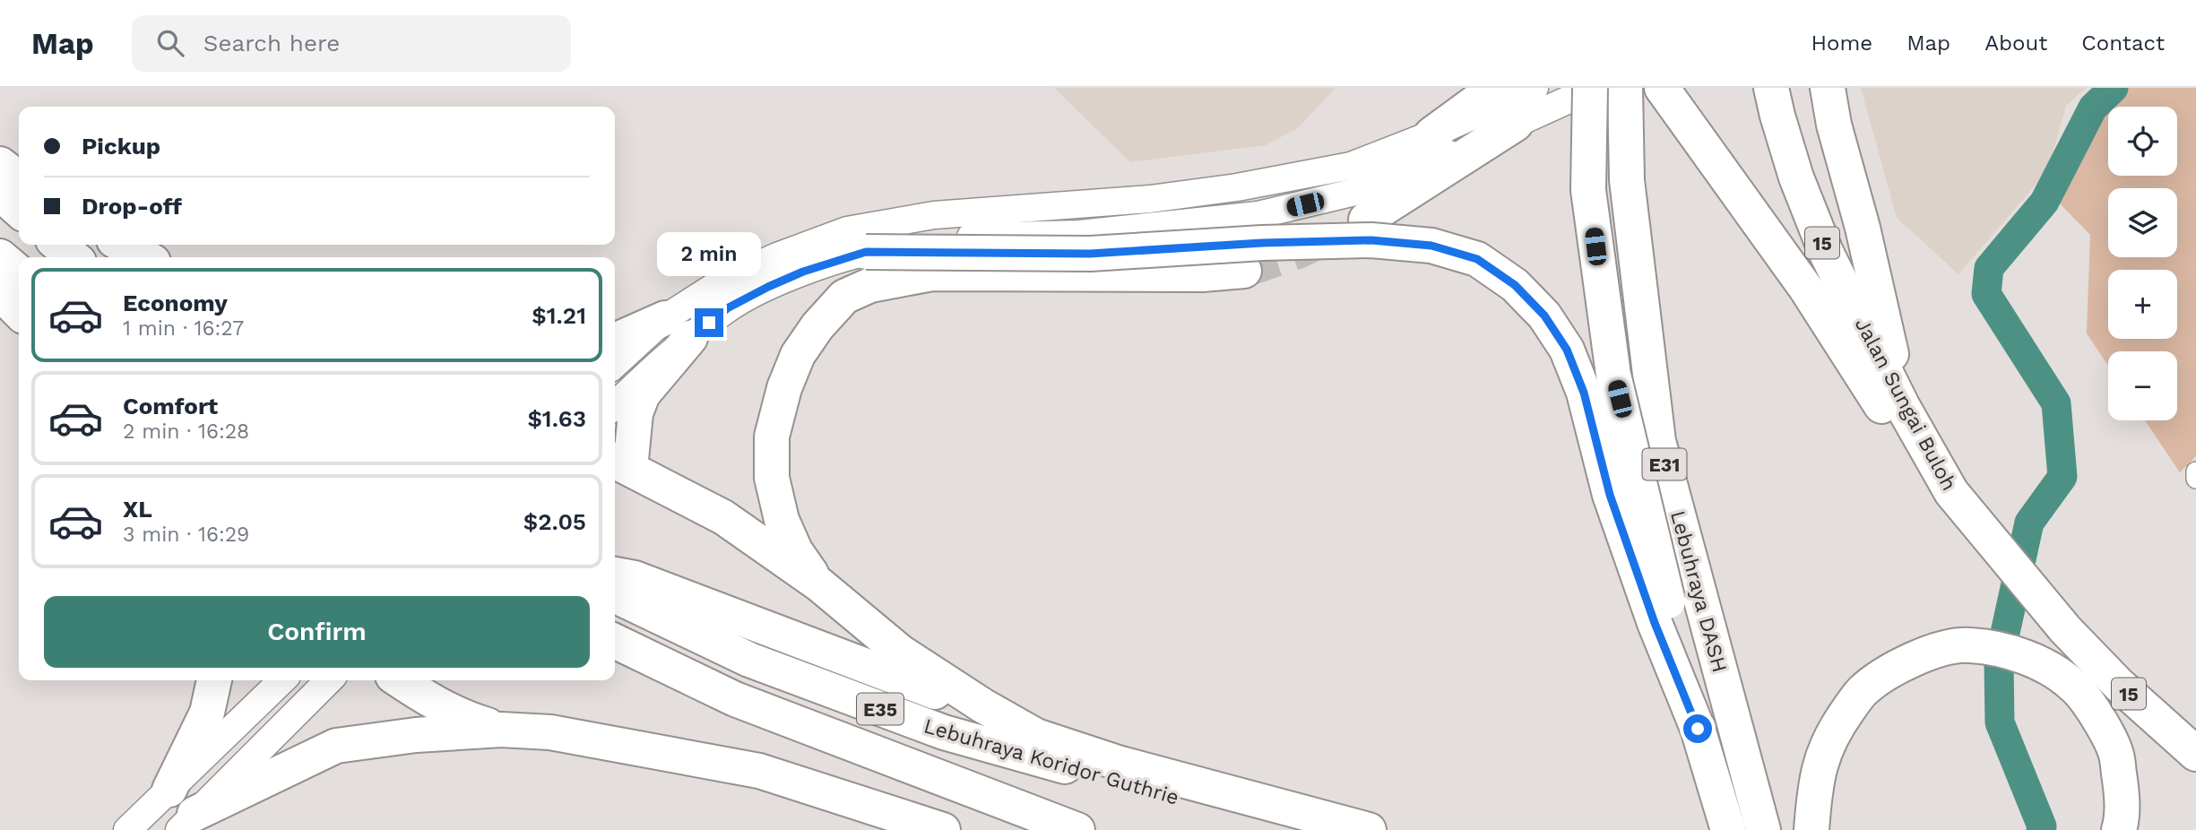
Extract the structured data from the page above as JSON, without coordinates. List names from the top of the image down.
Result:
{
  "streets": {
    "highway": [
      "15",
      "Jalan Sungai Buloh",
      "E31",
      "Lebuhraya DASH",
      "E35",
      "Lebuhraya Koridor Guthrie"
    ]
  },
  "page": {
    "header": "Map",
    "search": "Search here",
    "nav": [
      "Home",
      "Map",
      "About",
      "Contact"
    ],
    "map_buttons": ["+", "−"],
    "banner": ["Pickup", "Drop-off"],
    "bubble": "2 min",
    "list": [
      {
        "name": "Economy",
        "note": "1 min · 16:27",
        "value": "$1.21"
      },
      {
        "name": "Comfort",
        "note": "2 min · 16:28",
        "value": "$1.63"
      },
      {
        "name": "XL",
        "note": "3 min · 16:29",
        "value": "$2.05"
      }
    ],
    "buttons": "Confirm"
  }
}
